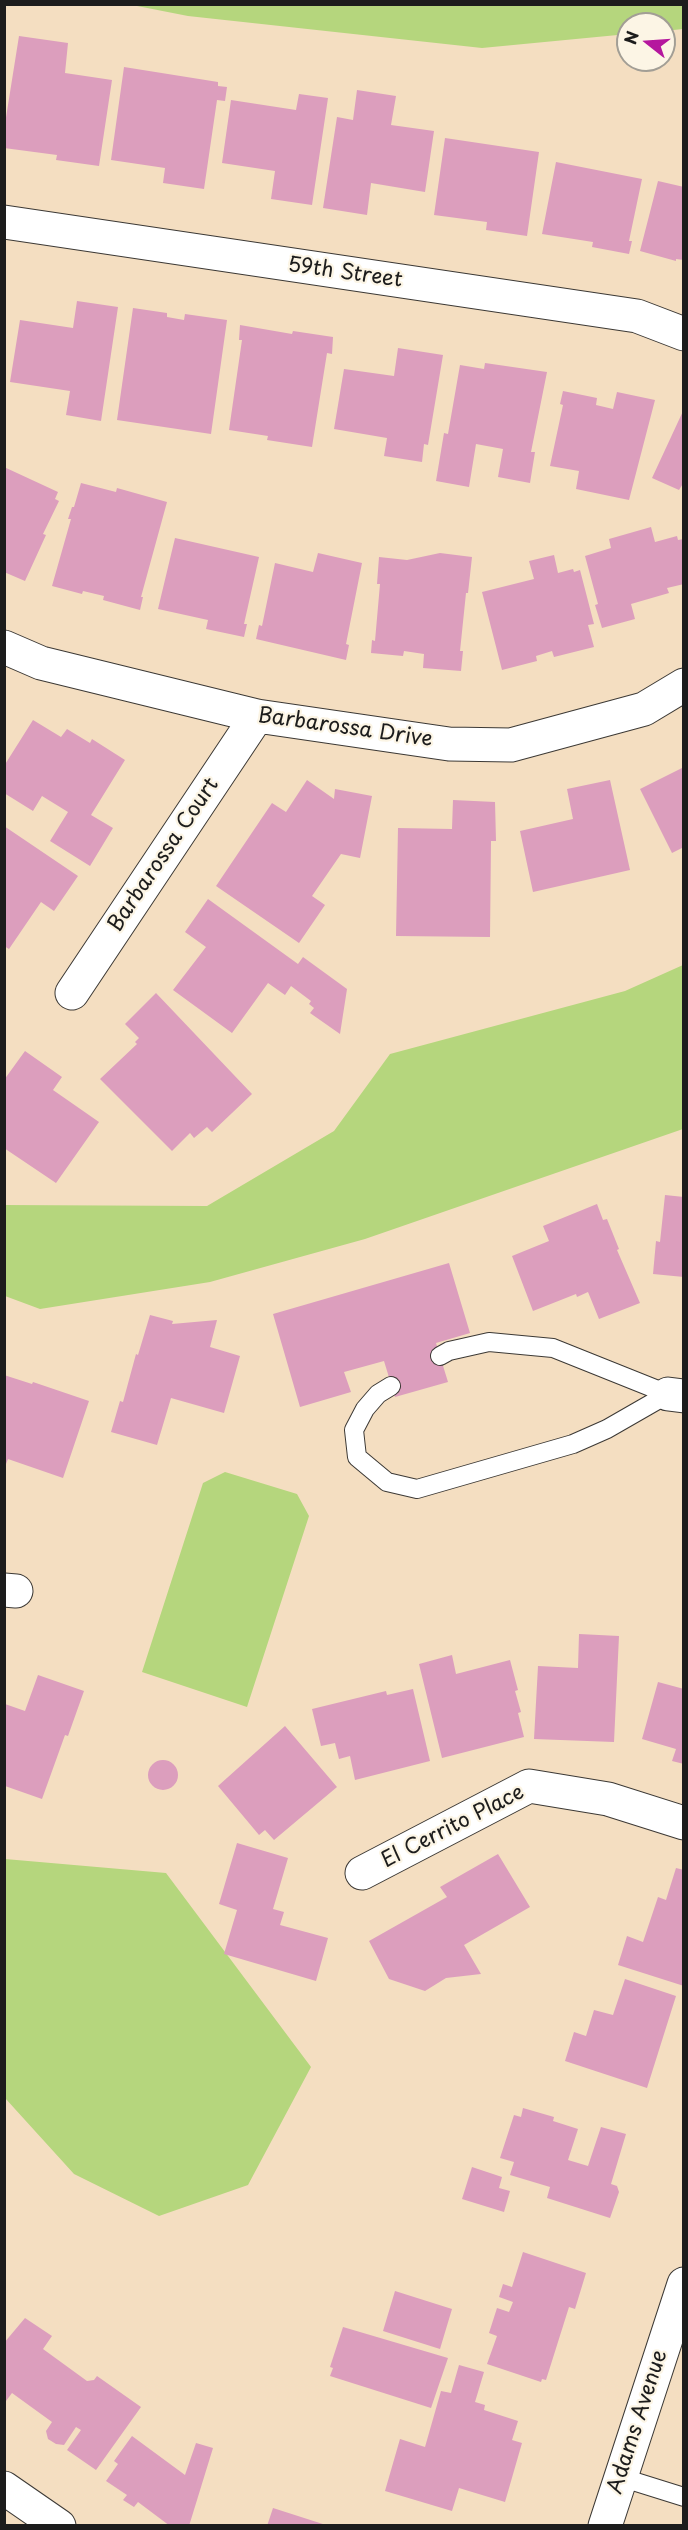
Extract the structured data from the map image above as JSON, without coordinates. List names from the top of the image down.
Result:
{
  "streets": {
    "street": [
      "59th Street",
      "Barbarossa Drive",
      "Barbarossa Court",
      "El Cerrito Place",
      "Adams Avenue"
    ]
  },
  "crossings": [
    ["Barbarossa Drive", "Barbarossa Court"]
  ],
  "north": "left"
}
